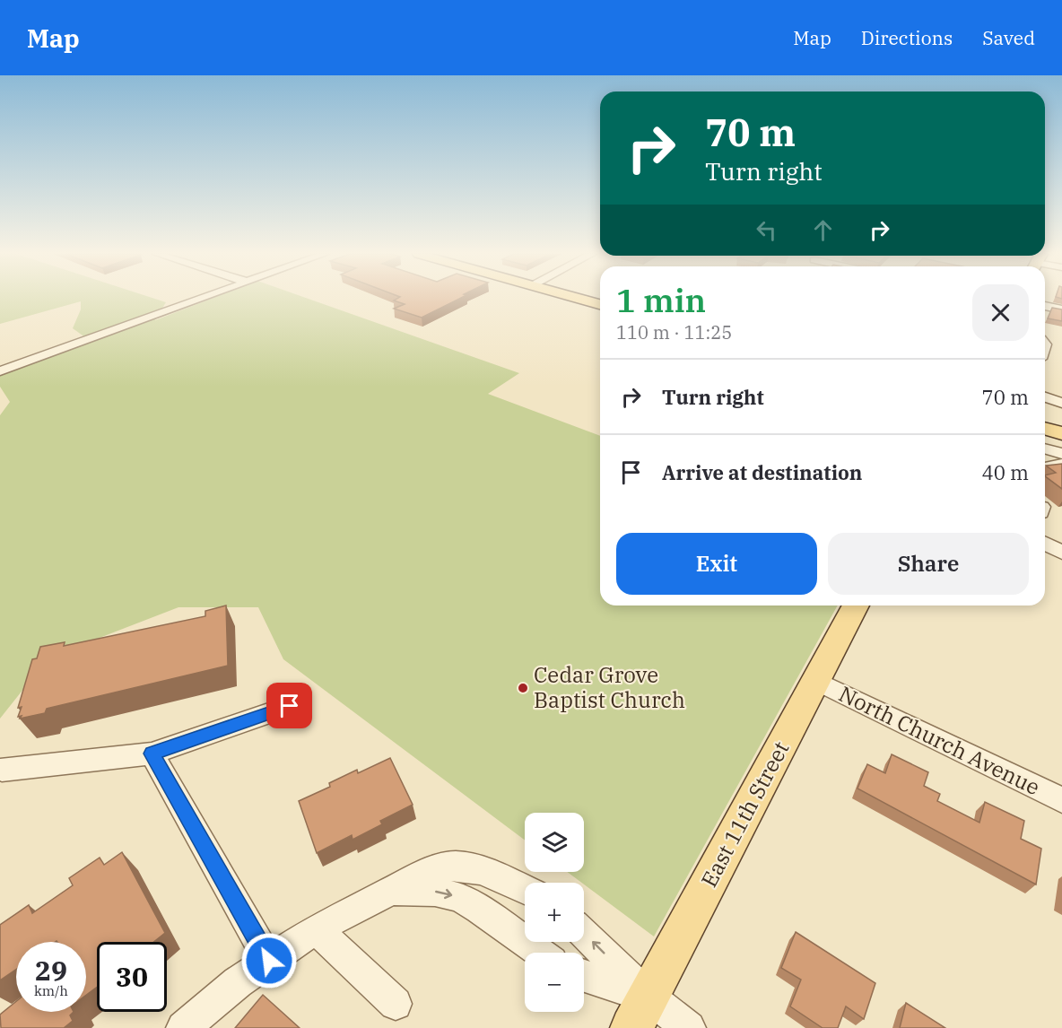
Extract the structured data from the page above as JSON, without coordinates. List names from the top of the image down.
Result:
{
  "streets": {
    "main road": ["East 11th Street"],
    "street": ["North Church Avenue"]
  },
  "crossings": [
    ["North Church Avenue", "East 11th Street"]
  ],
  "places": ["Cedar Grove Baptist Church"],
  "page": {
    "header": "Map",
    "nav": ["Map", "Directions", "Saved"],
    "turn": ["70 m", "Turn right"],
    "heading": ["1 min", "110 m · 11:25"],
    "list": [
      {
        "name": "Turn right",
        "value": "70 m"
      },
      {
        "name": "Arrive at destination",
        "value": "40 m"
      }
    ],
    "buttons": ["Exit", "Share"],
    "map_buttons": ["+", "−"],
    "speed": "29 km/h",
    "limit": "30"
  }
}
